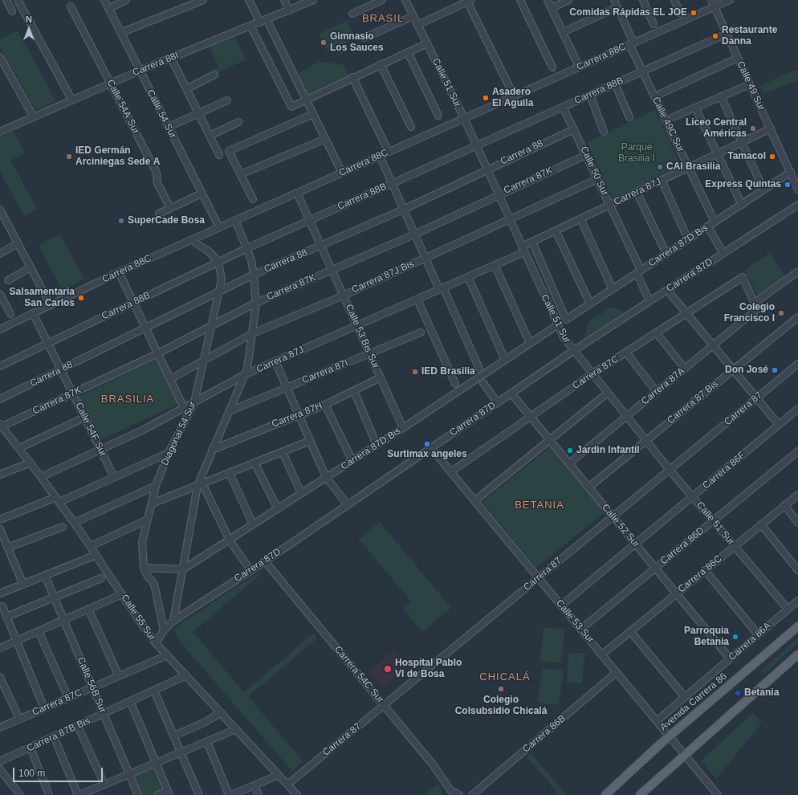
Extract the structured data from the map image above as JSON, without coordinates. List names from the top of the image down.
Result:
{
  "streets": {
    "main road": ["Avenida Carrera 86"],
    "street": [
      "Carrera 88C",
      "Carrera 88I",
      "Calle 51 Sur",
      "Calle 49 Sur",
      "Carrera 88B",
      "Calle 54A Sur",
      "Calle 54 Sur",
      "Calle 49C Sur",
      "Carrera 88",
      "Calle 50 Sur",
      "Carrera 87K",
      "Carrera 87J",
      "Carrera 87D Bis",
      "Carrera 87D",
      "Carrera 87J Bis",
      "Calle 53 Bis Sur",
      "Carrera 87I",
      "Carrera 87C",
      "Carrera 87A",
      "Carrera 87 Bis",
      "Carrera 87",
      "Carrera 87H",
      "Calle 54F Sur",
      "Diagonal 54 Sur",
      "Carrera 86F",
      "Calle 52 Sur",
      "Carrera 86D",
      "Carrera 86C",
      "Calle 55 Sur",
      "Calle 53 Sur",
      "Carrera 86A",
      "Carrera 54C Sur",
      "Calle 56B Sur",
      "Carrera 86B",
      "Carrera 87B Bis"
    ]
  },
  "crossings": [
    ["Carrera 88C", "Calle 51 Sur"],
    ["Carrera 88C", "Calle 49 Sur"],
    ["Carrera 88C", "Calle 54 Sur"],
    ["Carrera 88C", "Calle 49C Sur"],
    ["Carrera 88C", "Calle 53 Bis Sur"],
    ["Carrera 88C", "Calle 54F Sur"],
    ["Carrera 88I", "Calle 54A Sur"],
    ["Carrera 88I", "Calle 54 Sur"],
    ["Calle 51 Sur", "Carrera 88B"],
    ["Calle 51 Sur", "Carrera 88"],
    ["Calle 51 Sur", "Carrera 87K"],
    ["Calle 51 Sur", "Carrera 87J"],
    ["Calle 51 Sur", "Carrera 87D Bis"],
    ["Calle 51 Sur", "Carrera 87D"],
    ["Calle 51 Sur", "Carrera 87J Bis"],
    ["Calle 51 Sur", "Carrera 87C"],
    ["Calle 51 Sur", "Carrera 87A"],
    ["Calle 51 Sur", "Carrera 87 Bis"],
    ["Calle 51 Sur", "Carrera 87"],
    ["Calle 51 Sur", "Carrera 86F"],
    ["Calle 51 Sur", "Carrera 86D"],
    ["Calle 51 Sur", "Carrera 86C"],
    ["Calle 51 Sur", "Carrera 86A"],
    ["Calle 49 Sur", "Carrera 88B"],
    ["Calle 49 Sur", "Carrera 87J"],
    ["Calle 49 Sur", "Carrera 87D Bis"],
    ["Carrera 88B", "Calle 49C Sur"],
    ["Carrera 88B", "Calle 50 Sur"],
    ["Carrera 88B", "Calle 53 Bis Sur"],
    ["Carrera 88B", "Calle 54F Sur"],
    ["Carrera 88B", "Diagonal 54 Sur"],
    ["Calle 49C Sur", "Carrera 87J"],
    ["Calle 49C Sur", "Carrera 87D Bis"],
    ["Carrera 88", "Calle 50 Sur"],
    ["Carrera 88", "Calle 53 Bis Sur"],
    ["Carrera 88", "Calle 54F Sur"],
    ["Carrera 88", "Diagonal 54 Sur"],
    ["Calle 50 Sur", "Carrera 87K"],
    ["Calle 50 Sur", "Carrera 87J"],
    ["Calle 50 Sur", "Carrera 87D Bis"],
    ["Calle 50 Sur", "Carrera 87D"],
    ["Calle 50 Sur", "Carrera 87J Bis"],
    ["Carrera 87K", "Calle 53 Bis Sur"],
    ["Carrera 87K", "Calle 54F Sur"],
    ["Carrera 87K", "Diagonal 54 Sur"],
    ["Carrera 87K", "Calle 55 Sur"],
    ["Carrera 87J", "Carrera 87D Bis"],
    ["Carrera 87J", "Calle 53 Bis Sur"],
    ["Carrera 87J", "Calle 54F Sur"],
    ["Carrera 87J", "Diagonal 54 Sur"],
    ["Carrera 87J", "Calle 55 Sur"],
    ["Carrera 87D Bis", "Calle 53 Bis Sur"],
    ["Carrera 87D", "Diagonal 54 Sur"],
    ["Carrera 87D", "Calle 52 Sur"],
    ["Carrera 87D", "Calle 55 Sur"],
    ["Carrera 87D", "Calle 53 Sur"],
    ["Carrera 87D", "Carrera 54C Sur"],
    ["Carrera 87J Bis", "Calle 53 Bis Sur"],
    ["Carrera 87J Bis", "Diagonal 54 Sur"],
    ["Calle 53 Bis Sur", "Carrera 87I"],
    ["Calle 53 Bis Sur", "Carrera 87H"],
    ["Carrera 87C", "Carrera 87A"],
    ["Carrera 87C", "Calle 52 Sur"],
    ["Carrera 87C", "Calle 55 Sur"],
    ["Carrera 87C", "Calle 53 Sur"],
    ["Carrera 87C", "Calle 56B Sur"],
    ["Carrera 87A", "Calle 52 Sur"],
    ["Carrera 87 Bis", "Calle 52 Sur"],
    ["Carrera 87", "Calle 52 Sur"],
    ["Carrera 87", "Calle 55 Sur"],
    ["Carrera 87", "Calle 53 Sur"],
    ["Carrera 87", "Carrera 54C Sur"],
    ["Carrera 86F", "Calle 52 Sur"],
    ["Carrera 86F", "Calle 53 Sur"],
    ["Calle 52 Sur", "Carrera 86D"],
    ["Calle 52 Sur", "Carrera 86C"],
    ["Calle 52 Sur", "Carrera 86A"],
    ["Carrera 86D", "Calle 53 Sur"],
    ["Carrera 86C", "Calle 53 Sur"],
    ["Calle 55 Sur", "Carrera 87B Bis"],
    ["Calle 53 Sur", "Carrera 86A"],
    ["Calle 53 Sur", "Avenida Carrera 86"],
    ["Calle 53 Sur", "Carrera 86B"],
    ["Calle 56B Sur", "Carrera 87B Bis"]
  ],
  "districts": [
    "BRASIL",
    "BRASILIA",
    "BETANIA",
    "CHICALÁ"
  ],
  "parks": ["Parque Brasilia I"],
  "places": [
    "Comidas Rápidas EL JOE",
    "Restaurante Danna",
    "Gimnasio Los Sauces",
    "Asadero El Aguila",
    "Liceo Central Américas",
    "IED Germán Arciniegas Sede A",
    "Tamacol",
    "CAI Brasilia",
    "Express Quintas",
    "SuperCade Bosa",
    "Salsamentaria San Carlos",
    "Colegio Francisco I",
    "Don José",
    "IED Brasilia",
    "Surtimax angeles",
    "Jardin Infantil",
    "Parroquia Betania",
    "Hospital Pablo VI de Bosa",
    "Colegio Colsubsidio Chicalá",
    "Betania"
  ],
  "scale_bar": "100 m",
  "north": "top"
}
